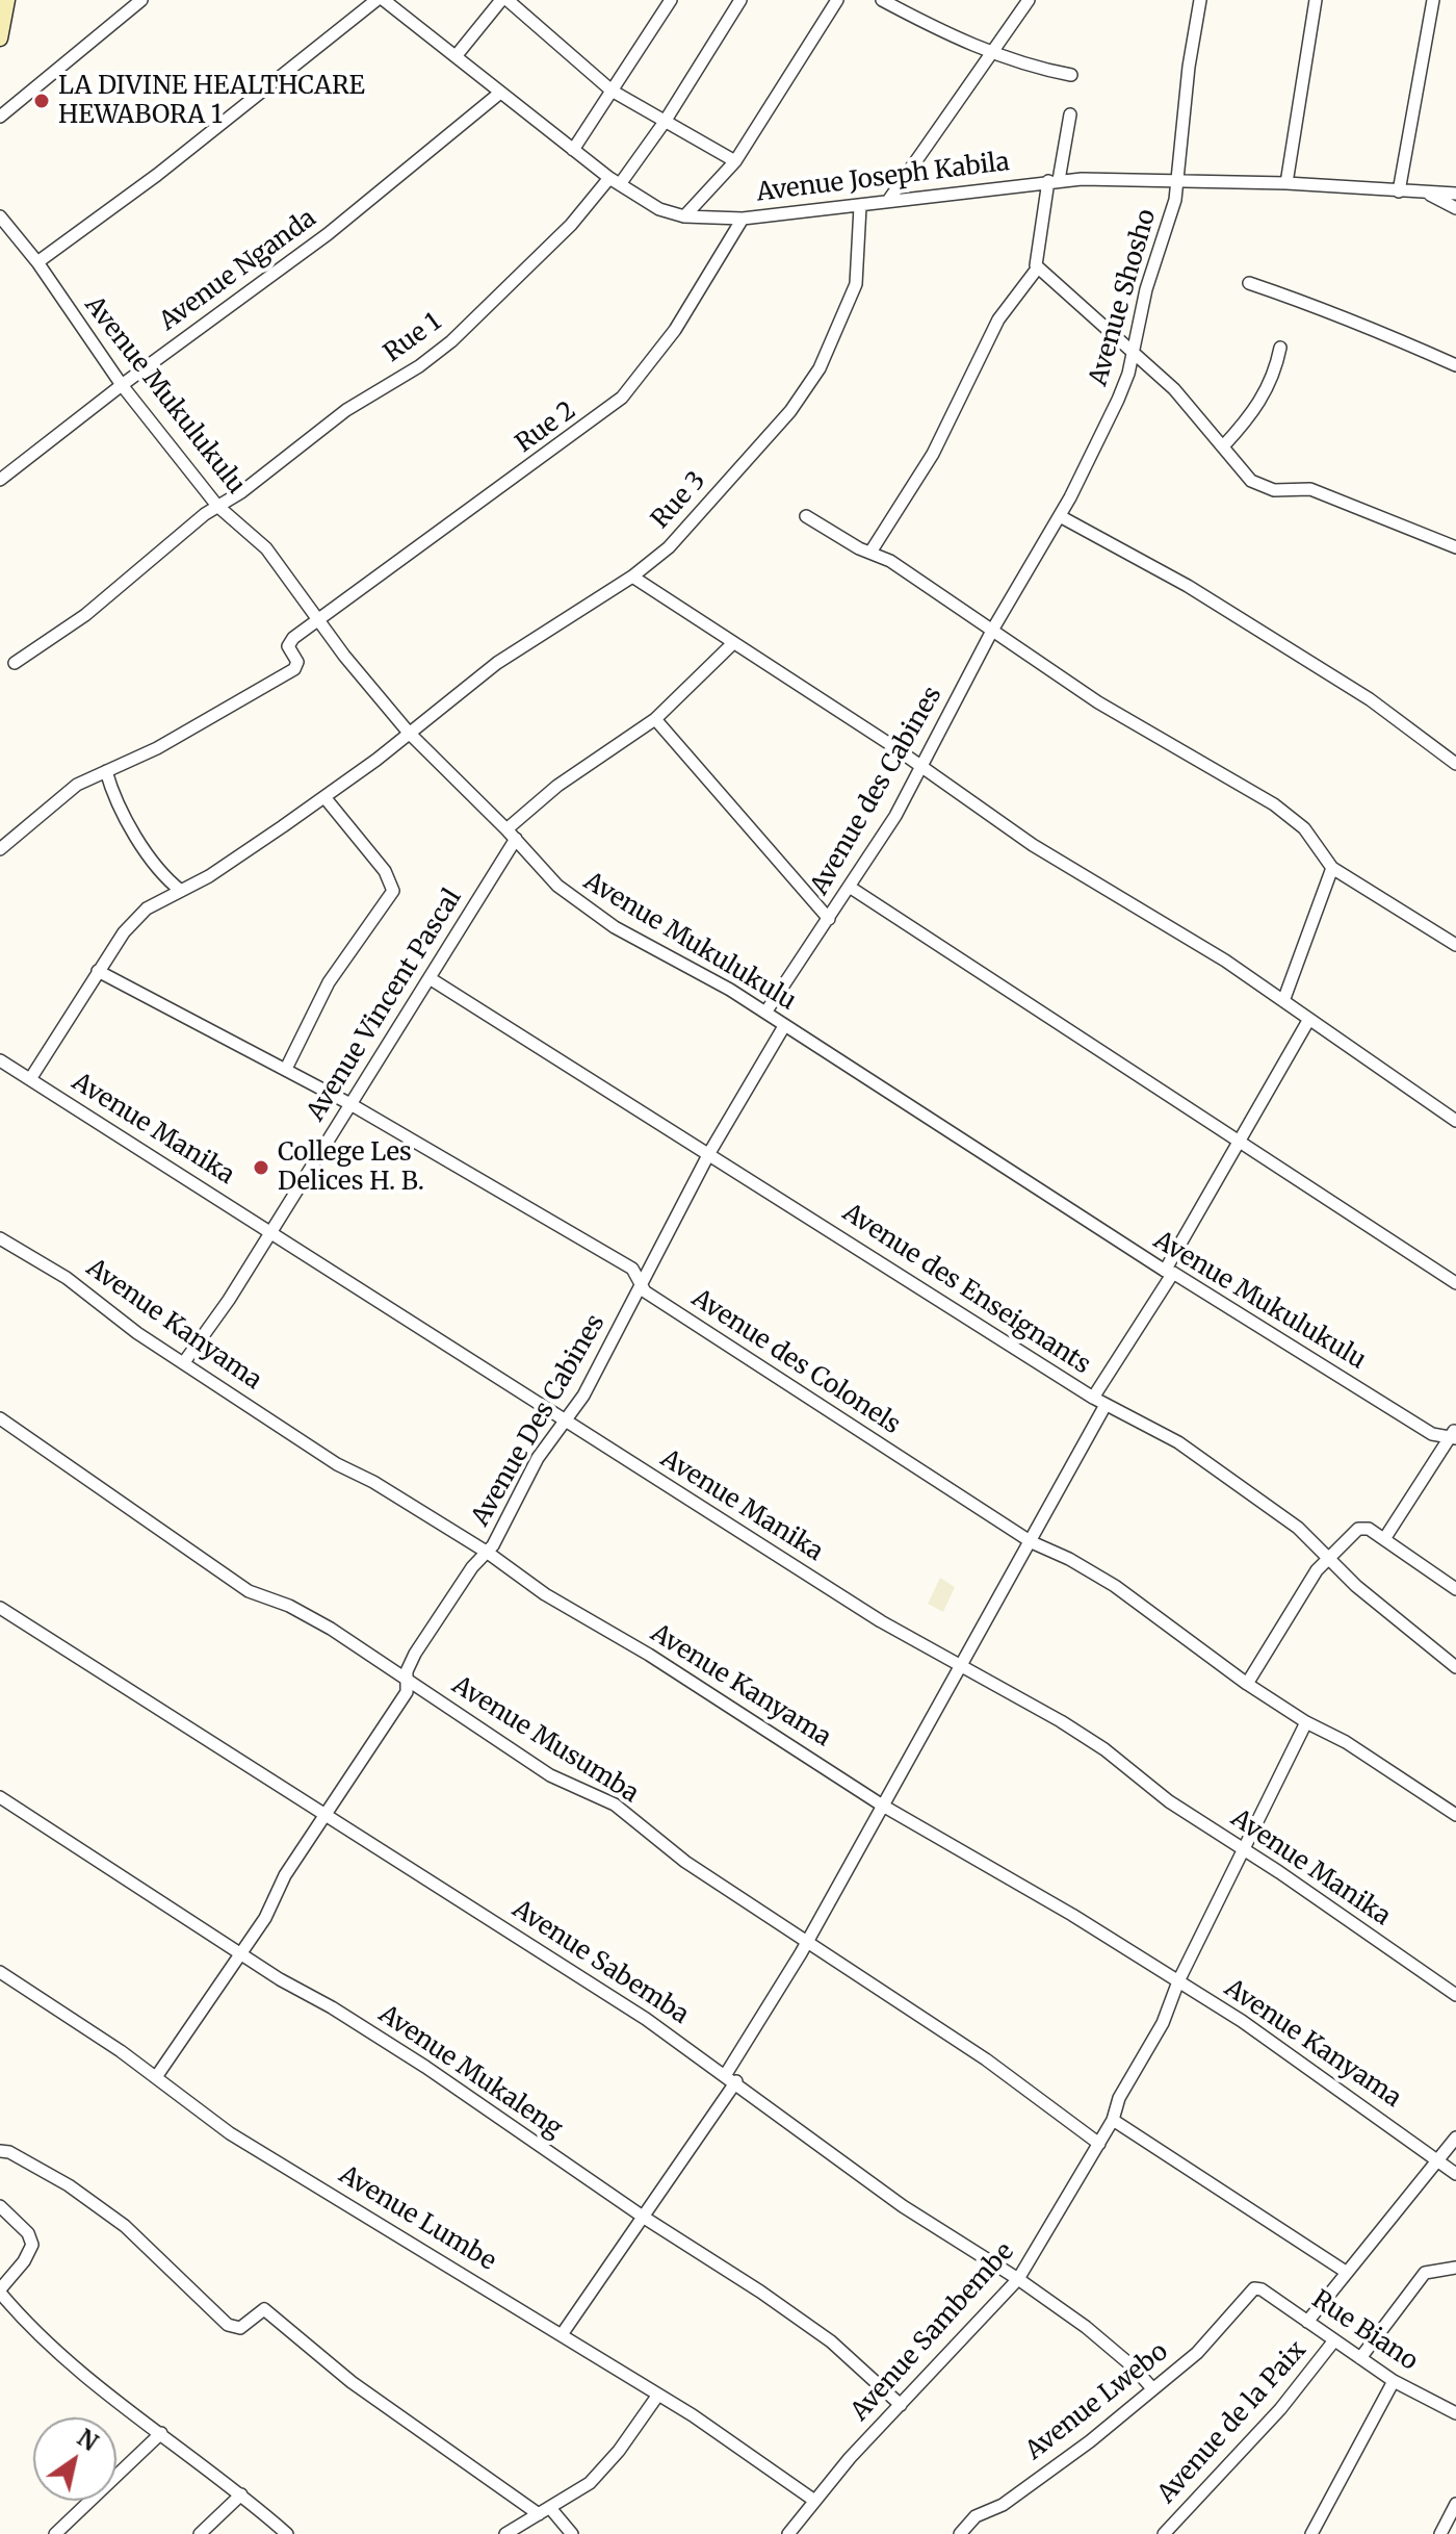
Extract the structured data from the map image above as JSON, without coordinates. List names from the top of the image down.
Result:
{
  "streets": {
    "street": [
      "Avenue Joseph Kabila",
      "Avenue Nganda",
      "Avenue Shosho",
      "Rue 1",
      "Avenue Mukulukulu",
      "Rue 2",
      "Rue 3",
      "Avenue des Cabines",
      "Avenue Vincent Pascal",
      "Avenue Manika",
      "Avenue des Enseignants",
      "Avenue Kanyama",
      "Avenue des Colonels",
      "Avenue Des Cabines",
      "Avenue Musumba",
      "Avenue Sabemba",
      "Avenue Mukaleng",
      "Avenue Lumbe",
      "Rue Biano",
      "Avenue Sambembe",
      "Avenue Lwebo",
      "Avenue de la Paix"
    ]
  },
  "crossings": [
    ["Avenue Joseph Kabila", "Avenue Nganda"],
    ["Avenue Joseph Kabila", "Avenue Shosho"],
    ["Avenue Joseph Kabila", "Rue 1"],
    ["Avenue Joseph Kabila", "Rue 2"],
    ["Avenue Joseph Kabila", "Rue 3"],
    ["Avenue Nganda", "Avenue Mukulukulu"],
    ["Avenue Shosho", "Avenue des Cabines"],
    ["Rue 1", "Avenue Mukulukulu"],
    ["Avenue Mukulukulu", "Rue 2"],
    ["Avenue Mukulukulu", "Rue 3"],
    ["Avenue Mukulukulu", "Avenue des Cabines"],
    ["Avenue Mukulukulu", "Avenue Vincent Pascal"],
    ["Avenue Mukulukulu", "Avenue Des Cabines"],
    ["Rue 3", "Avenue Manika"],
    ["Rue 3", "Avenue des Colonels"],
    ["Avenue Vincent Pascal", "Avenue Manika"],
    ["Avenue Vincent Pascal", "Avenue des Enseignants"],
    ["Avenue Vincent Pascal", "Avenue Kanyama"],
    ["Avenue Vincent Pascal", "Avenue des Colonels"],
    ["Avenue Manika", "Avenue Des Cabines"],
    ["Avenue Manika", "Avenue Sambembe"],
    ["Avenue des Enseignants", "Avenue Des Cabines"],
    ["Avenue Kanyama", "Avenue Des Cabines"],
    ["Avenue Kanyama", "Avenue Sambembe"],
    ["Avenue Kanyama", "Avenue de la Paix"],
    ["Avenue des Colonels", "Avenue Des Cabines"],
    ["Avenue des Colonels", "Avenue Sambembe"],
    ["Avenue Des Cabines", "Avenue Musumba"],
    ["Avenue Des Cabines", "Avenue Sabemba"],
    ["Avenue Des Cabines", "Avenue Mukaleng"],
    ["Avenue Des Cabines", "Avenue Lumbe"],
    ["Avenue Musumba", "Avenue Sambembe"],
    ["Avenue Sabemba", "Avenue Sambembe"],
    ["Avenue Sabemba", "Avenue Lwebo"],
    ["Avenue Mukaleng", "Avenue Sambembe"],
    ["Avenue Lumbe", "Avenue Sambembe"],
    ["Rue Biano", "Avenue Lwebo"],
    ["Rue Biano", "Avenue de la Paix"]
  ],
  "places": ["LA DIVINE HEALTHCARE HEWABORA 1", "College Les Delices H. B."],
  "north": "top right"
}
